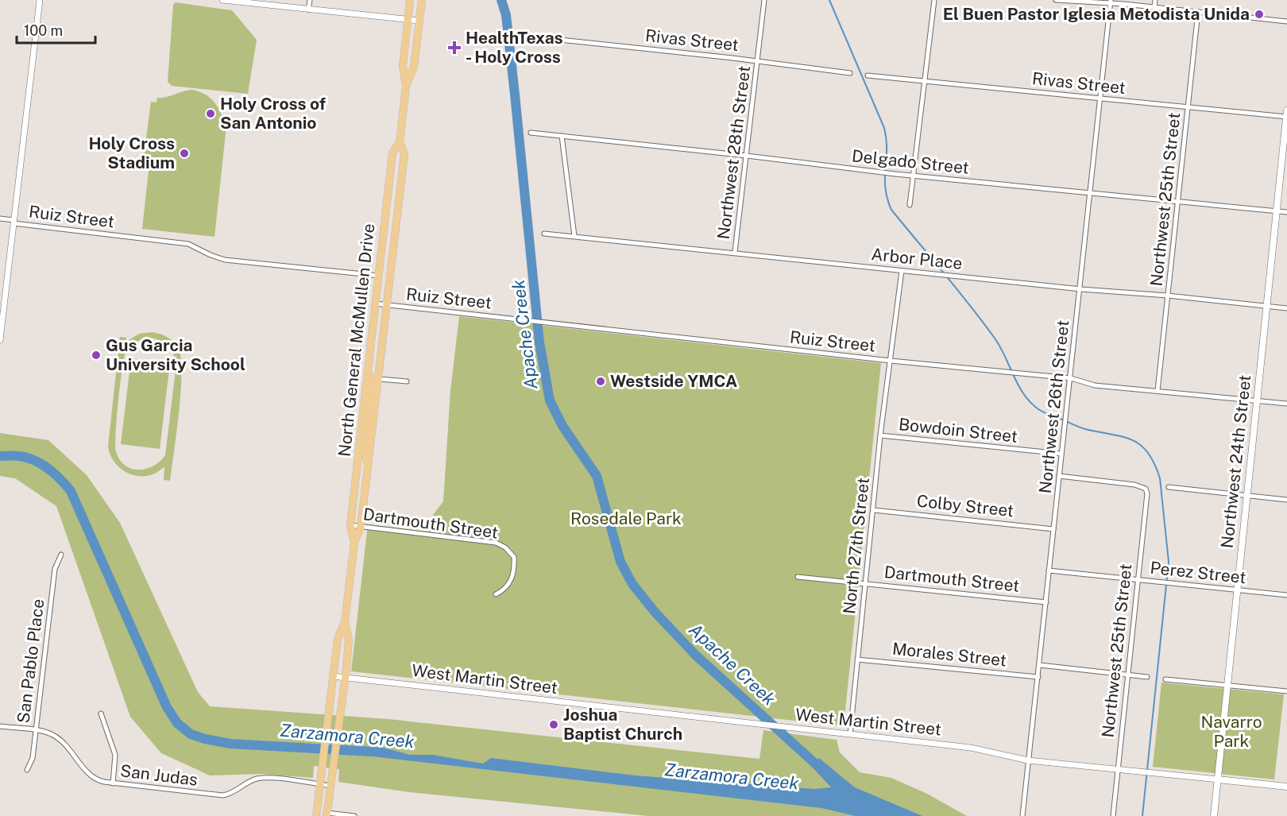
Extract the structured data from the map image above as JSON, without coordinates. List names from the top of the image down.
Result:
{
  "streets": {
    "main road": ["North General McMullen Drive", "Northwest 24th Street", "West Martin Street"],
    "street": [
      "Rivas Street",
      "Northwest 28th Street",
      "Delgado Street",
      "Northwest 25th Street",
      "Ruiz Street",
      "Arbor Place",
      "Northwest 26th Street",
      "Bowdoin Street",
      "Colby Street",
      "Dartmouth Street",
      "North 27th Street",
      "Perez Street",
      "Morales Street",
      "San Pablo Place",
      "San Judas"
    ]
  },
  "crossings": [
    ["Rivas Street", "Northwest 28th Street"],
    ["Rivas Street", "Northwest 25th Street"],
    ["Rivas Street", "Northwest 26th Street"],
    ["Rivas Street", "Northwest 24th Street"],
    ["Northwest 28th Street", "Delgado Street"],
    ["Northwest 28th Street", "Arbor Place"],
    ["Delgado Street", "Northwest 25th Street"],
    ["Delgado Street", "Northwest 26th Street"],
    ["Delgado Street", "Northwest 24th Street"],
    ["Northwest 25th Street", "Ruiz Street"],
    ["Northwest 25th Street", "Arbor Place"],
    ["Northwest 25th Street", "Northwest 26th Street"],
    ["Northwest 25th Street", "Perez Street"],
    ["Northwest 25th Street", "West Martin Street"],
    ["Ruiz Street", "North General McMullen Drive"],
    ["Ruiz Street", "Northwest 26th Street"],
    ["Ruiz Street", "Northwest 24th Street"],
    ["Ruiz Street", "North 27th Street"],
    ["Arbor Place", "Northwest 26th Street"],
    ["Arbor Place", "Northwest 24th Street"],
    ["Arbor Place", "North 27th Street"],
    ["North General McMullen Drive", "Dartmouth Street"],
    ["North General McMullen Drive", "West Martin Street"],
    ["North General McMullen Drive", "San Judas"],
    ["Northwest 26th Street", "Bowdoin Street"],
    ["Northwest 26th Street", "Colby Street"],
    ["Northwest 26th Street", "Dartmouth Street"],
    ["Northwest 26th Street", "Perez Street"],
    ["Northwest 26th Street", "Morales Street"],
    ["Northwest 26th Street", "West Martin Street"],
    ["Bowdoin Street", "North 27th Street"],
    ["Northwest 24th Street", "Perez Street"],
    ["Northwest 24th Street", "West Martin Street"],
    ["Colby Street", "North 27th Street"],
    ["Dartmouth Street", "North 27th Street"],
    ["North 27th Street", "Morales Street"],
    ["North 27th Street", "West Martin Street"],
    ["San Pablo Place", "San Judas"]
  ],
  "water": ["Apache Creek", "Zarzamora Creek"],
  "parks": ["Rosedale Park", "Navarro Park"],
  "places": {
    "other": [
      "El Buen Pastor Iglesia Metodista Unida",
      "Holy Cross of San Antonio",
      "Holy Cross Stadium",
      "Gus Garcia University School",
      "Westside YMCA",
      "Joshua Baptist Church"
    ],
    "health": ["HealthTexas - Holy Cross"]
  },
  "scale_bar": "100 m"
}
